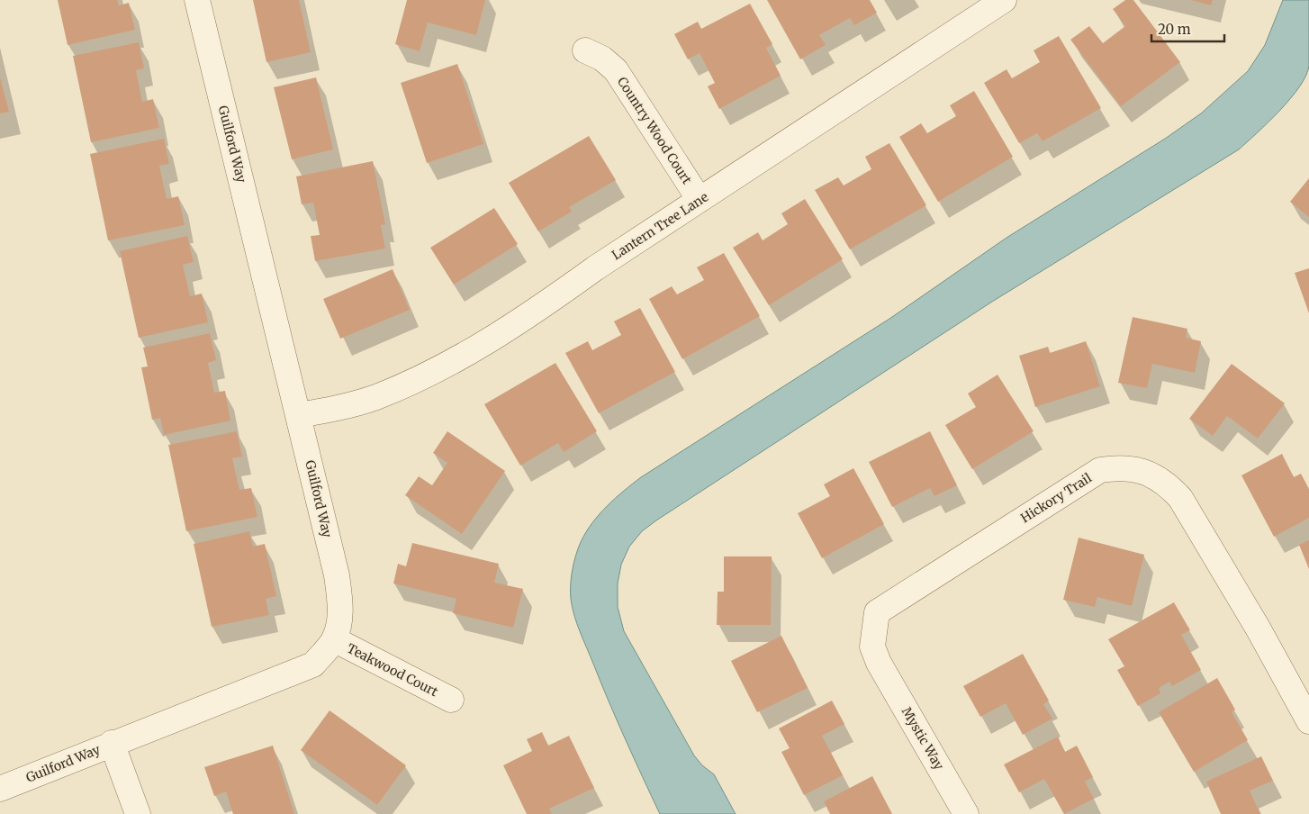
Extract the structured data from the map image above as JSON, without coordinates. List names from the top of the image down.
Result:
{
  "streets": {
    "street": [
      "Country Wood Court",
      "Guilford Way",
      "Lantern Tree Lane",
      "Hickory Trail",
      "Teakwood Court",
      "Mystic Way"
    ]
  },
  "crossings": [
    ["Country Wood Court", "Lantern Tree Lane"],
    ["Guilford Way", "Lantern Tree Lane"],
    ["Guilford Way", "Teakwood Court"],
    ["Hickory Trail", "Mystic Way"]
  ],
  "scale_bar": "20 m"
}
